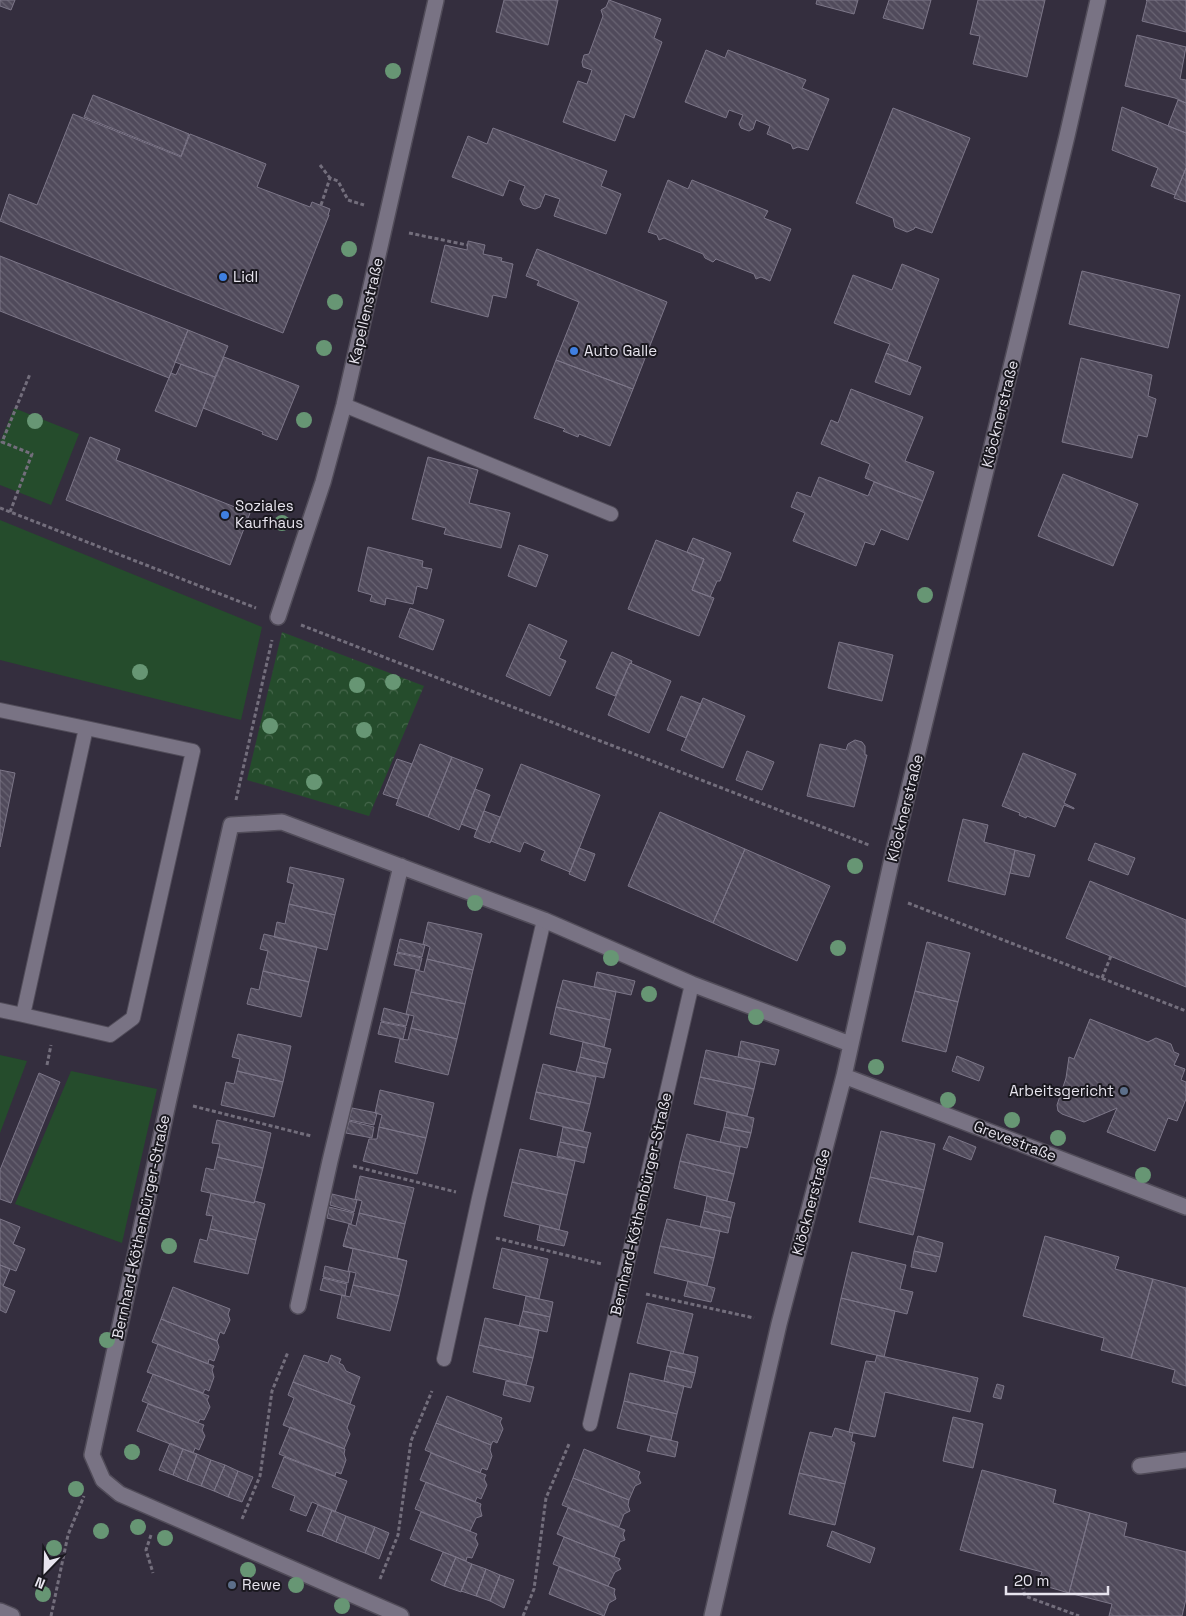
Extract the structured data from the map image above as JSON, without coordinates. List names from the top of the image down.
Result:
{
  "streets": {
    "street": [
      "Kapellenstraße",
      "Klöcknerstraße",
      "Grevestraße",
      "Bernhard-Köthenbürger-Straße"
    ]
  },
  "crossings": [
    ["Klöcknerstraße", "Grevestraße"]
  ],
  "places": [
    "Lidl",
    "Auto Galle",
    "Soziales Kaufhaus",
    "Arbeitsgericht",
    "Rewe"
  ],
  "scale_bar": "20 m",
  "north": "bottom left"
}
